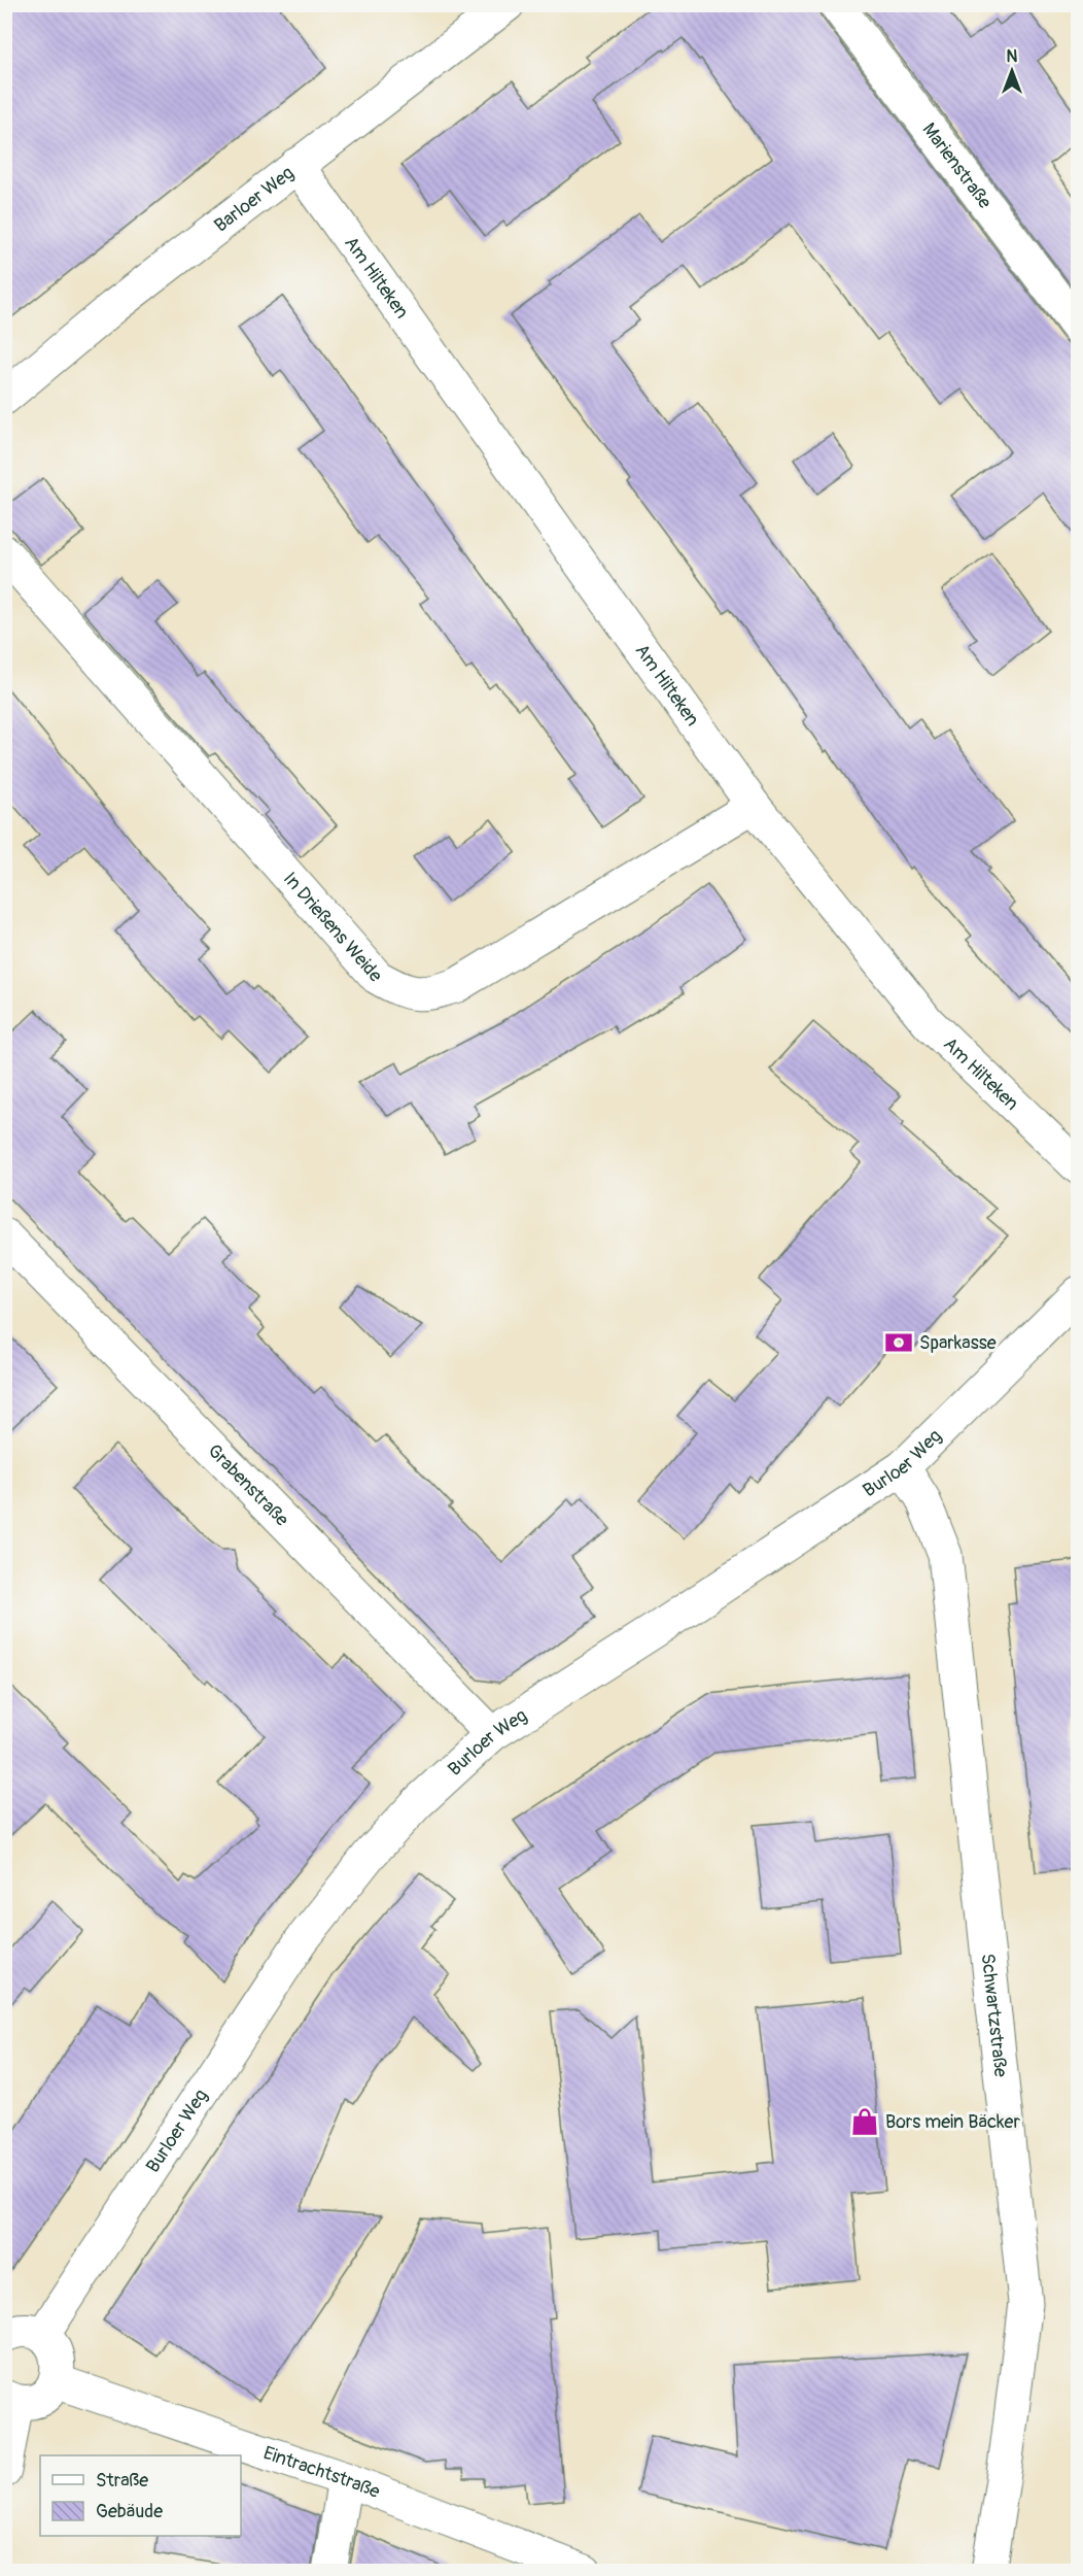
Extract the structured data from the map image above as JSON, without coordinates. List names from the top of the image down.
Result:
{
  "streets": {
    "street": [
      "Marienstraße",
      "Barloer Weg",
      "Am Hilteken",
      "In Drießens Weide",
      "Burloer Weg",
      "Grabenstraße",
      "Schwartzstraße",
      "Eintrachtstraße"
    ]
  },
  "crossings": [
    ["Barloer Weg", "Am Hilteken"],
    ["Am Hilteken", "In Drießens Weide"],
    ["Burloer Weg", "Grabenstraße"],
    ["Burloer Weg", "Schwartzstraße"]
  ],
  "places": {
    "bank": ["Sparkasse"],
    "shop": ["Bors mein Bäcker"]
  },
  "legend": ["Straße", "Gebäude"],
  "north": "top"
}
